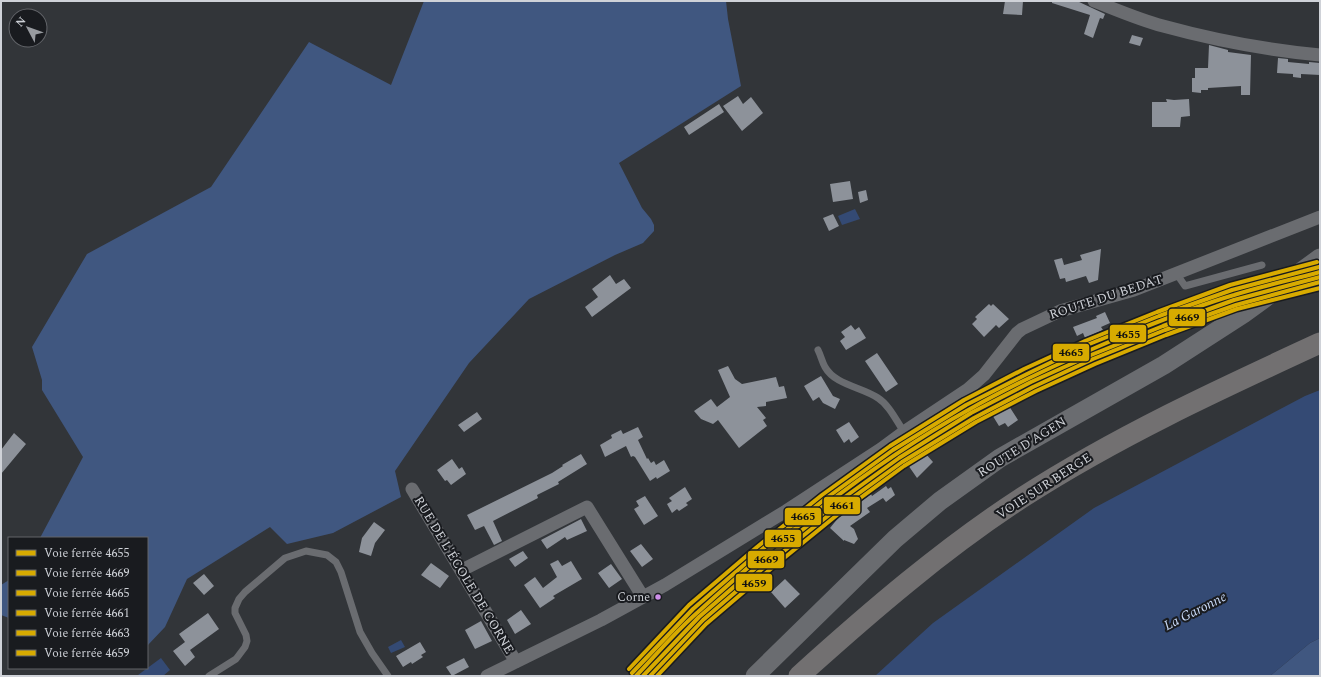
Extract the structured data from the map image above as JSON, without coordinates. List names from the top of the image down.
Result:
{
  "streets": {
    "main road": ["ROUTE D'AGEN", "VOIE SUR BERGE"],
    "street": ["ROUTE DU BEDAT", "RUE DE L'ÉCOLE DE CORNE"]
  },
  "crossings": [
    ["ROUTE DU BEDAT", "RUE DE L'ÉCOLE DE CORNE"]
  ],
  "water": ["La Garonne"],
  "places": ["Corne"],
  "lines": [
    "rail line 4663",
    "rail line 4665",
    "rail line 4655",
    "rail line 4669",
    "rail line 4661",
    "rail line 4659"
  ],
  "legend": [
    "Voie ferrée 4655",
    "Voie ferrée 4669",
    "Voie ferrée 4665",
    "Voie ferrée 4661",
    "Voie ferrée 4663",
    "Voie ferrée 4659"
  ],
  "north": "top left"
}
